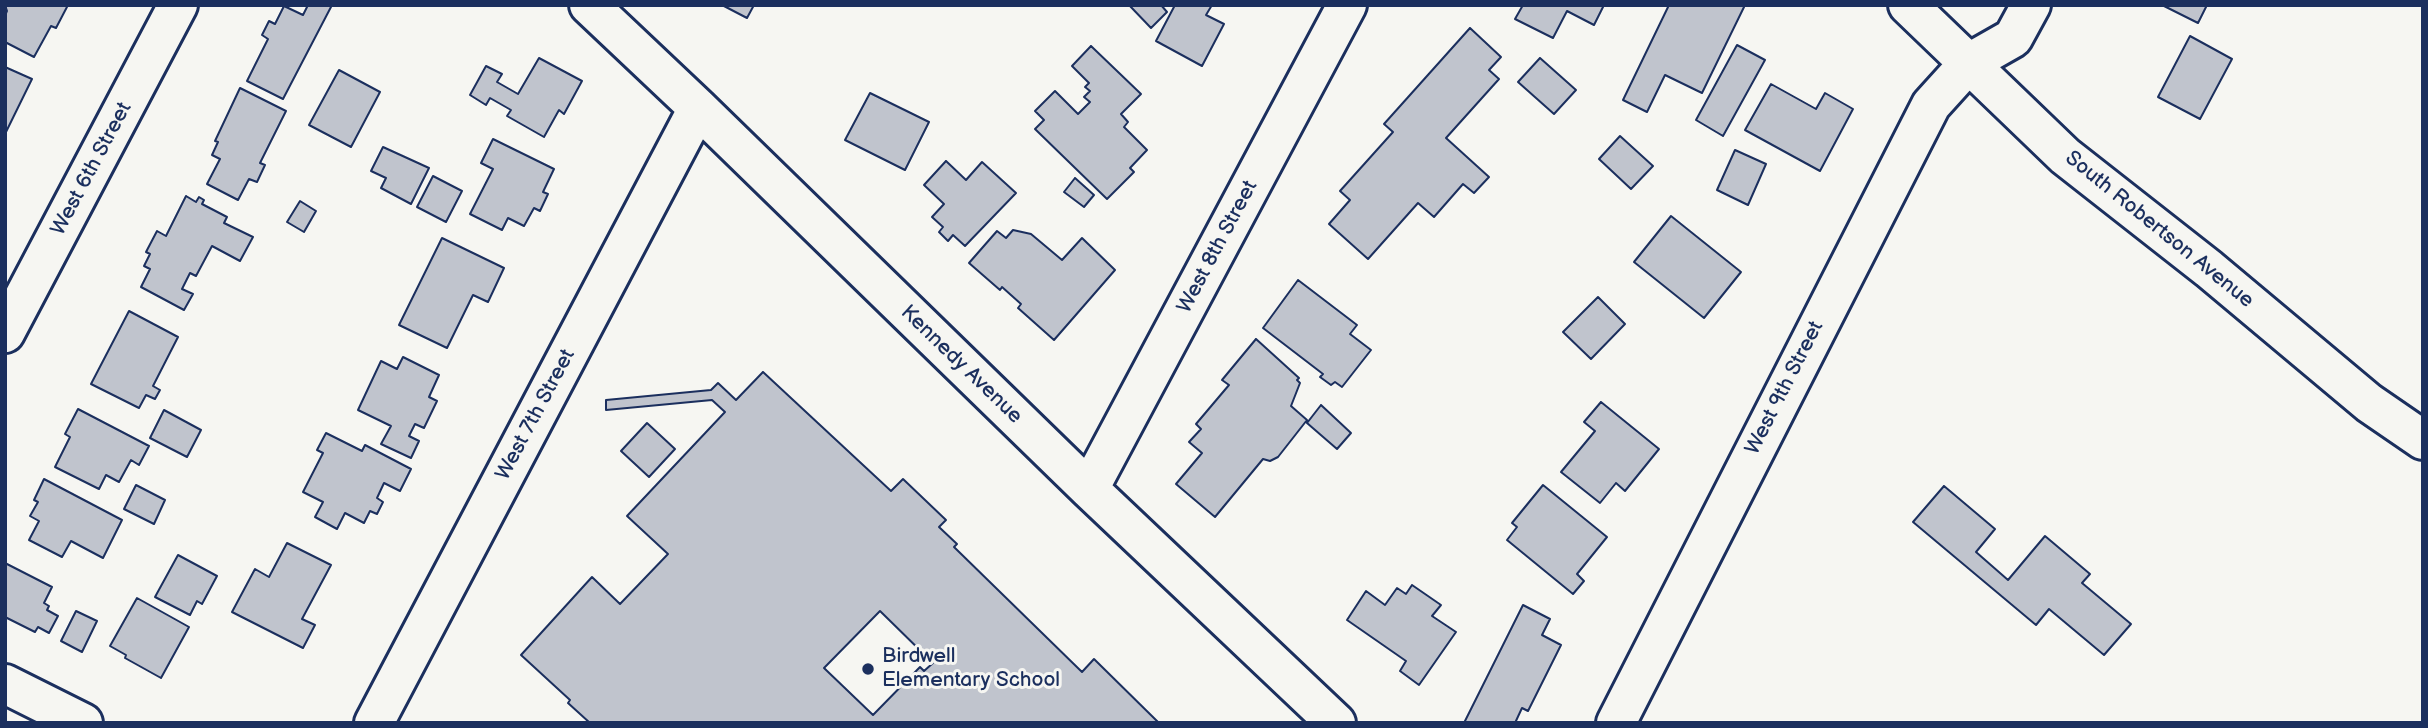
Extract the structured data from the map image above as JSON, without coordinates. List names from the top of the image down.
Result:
{
  "streets": {
    "street": [
      "West 6th Street",
      "South Robertson Avenue",
      "West 8th Street",
      "Kennedy Avenue",
      "West 9th Street",
      "West 7th Street"
    ]
  },
  "crossings": [
    ["South Robertson Avenue", "West 9th Street"],
    ["West 8th Street", "Kennedy Avenue"],
    ["Kennedy Avenue", "West 7th Street"]
  ],
  "places": ["Birdwell Elementary School"]
}
